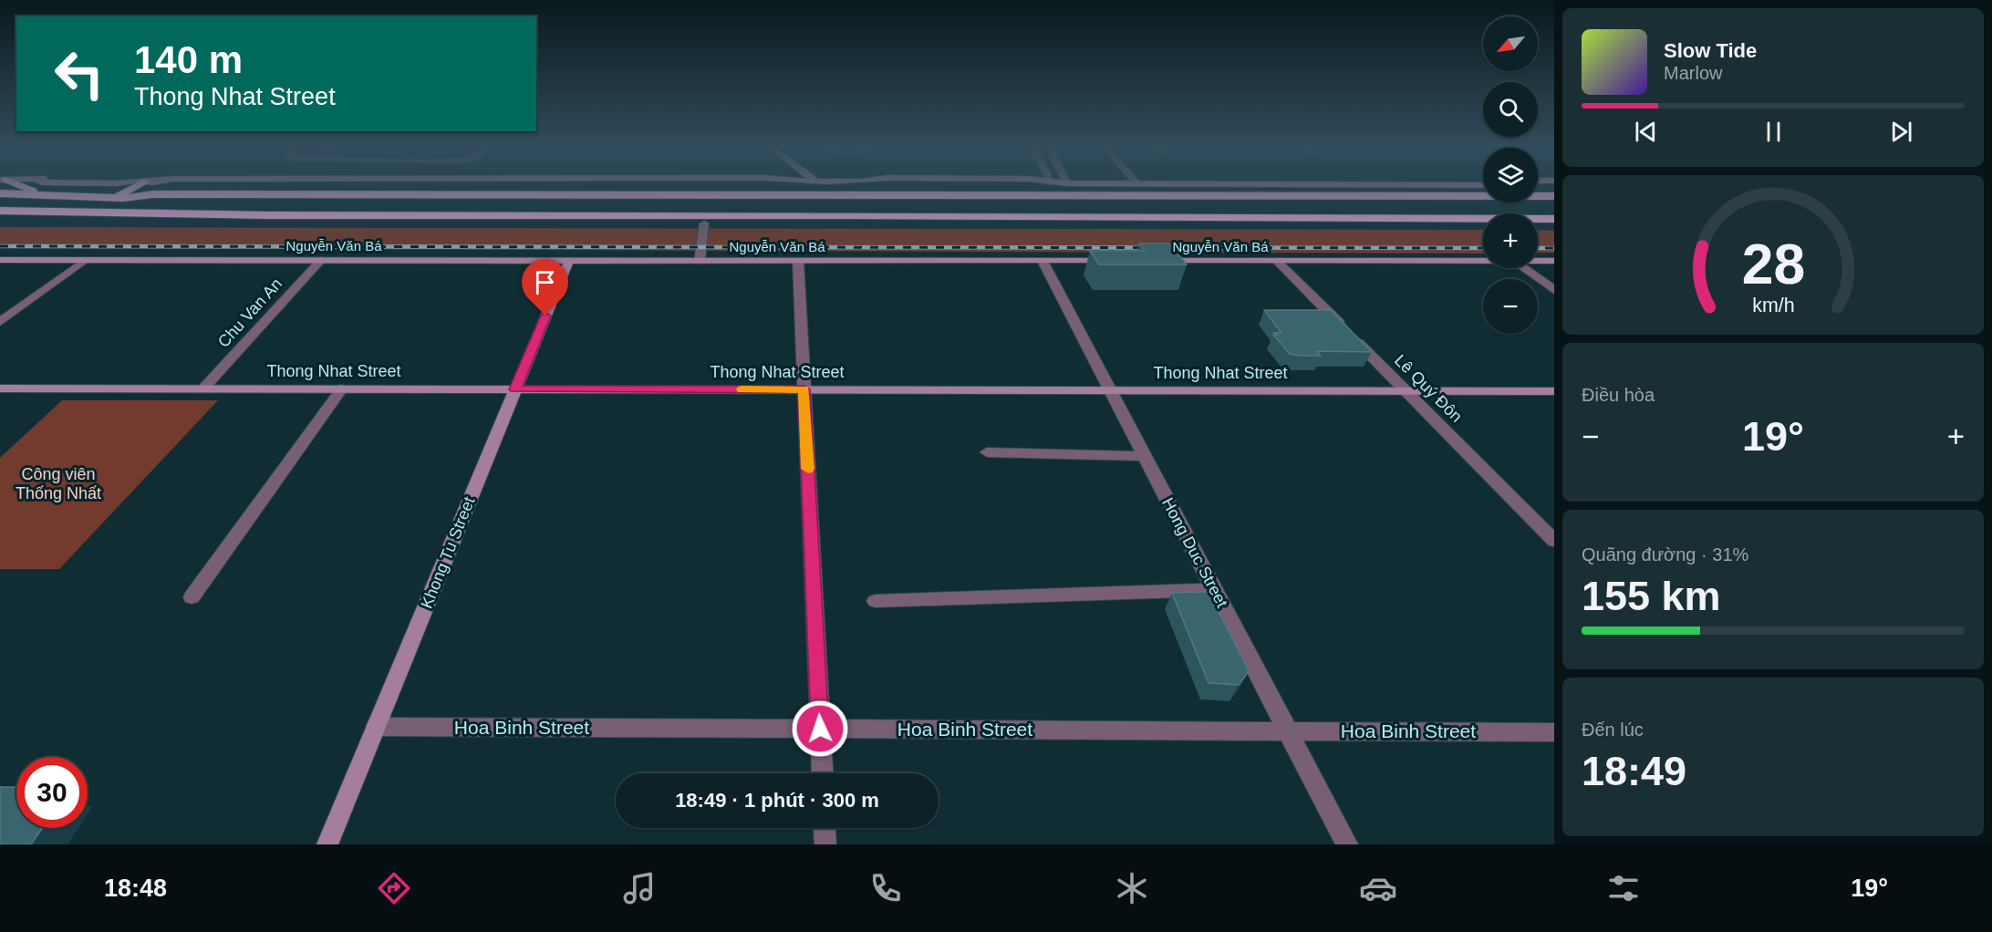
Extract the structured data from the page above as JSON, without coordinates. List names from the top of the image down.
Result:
{
  "streets": {
    "main road": ["Nguyễn Văn Bá", "Thong Nhat Street", "Khong Tu Street"],
    "street": [
      "Chu Van An",
      "Lê Quý Đôn",
      "Hong Duc Street",
      "Hoa Binh Street"
    ]
  },
  "crossings": [
    ["Nguyễn Văn Bá", "Chu Van An"],
    ["Nguyễn Văn Bá", "Lê Quý Đôn"],
    ["Nguyễn Văn Bá", "Khong Tu Street"],
    ["Nguyễn Văn Bá", "Hong Duc Street"],
    ["Chu Van An", "Thong Nhat Street"],
    ["Thong Nhat Street", "Lê Quý Đôn"],
    ["Thong Nhat Street", "Khong Tu Street"],
    ["Thong Nhat Street", "Hong Duc Street"],
    ["Khong Tu Street", "Hoa Binh Street"],
    ["Hong Duc Street", "Hoa Binh Street"]
  ],
  "parks": ["Công viên Thống Nhất"],
  "north": "bottom left",
  "page": {
    "map_buttons": ["+", "−"],
    "turn": ["140 m", "Thong Nhat Street"],
    "song": ["Slow Tide", "Marlow"],
    "tile": [
      "Điều hòa",
      ["Quãng đường · 31%", "155 km"],
      ["Đến lúc", "18:49"]
    ],
    "heat": ["−", "19°", "+"],
    "limit": "30",
    "trip": "18:49 · 1 phút · 300 m",
    "tabs": ["18:48", "19°"],
    "gauge": ["28", "km/h"]
  }
}
